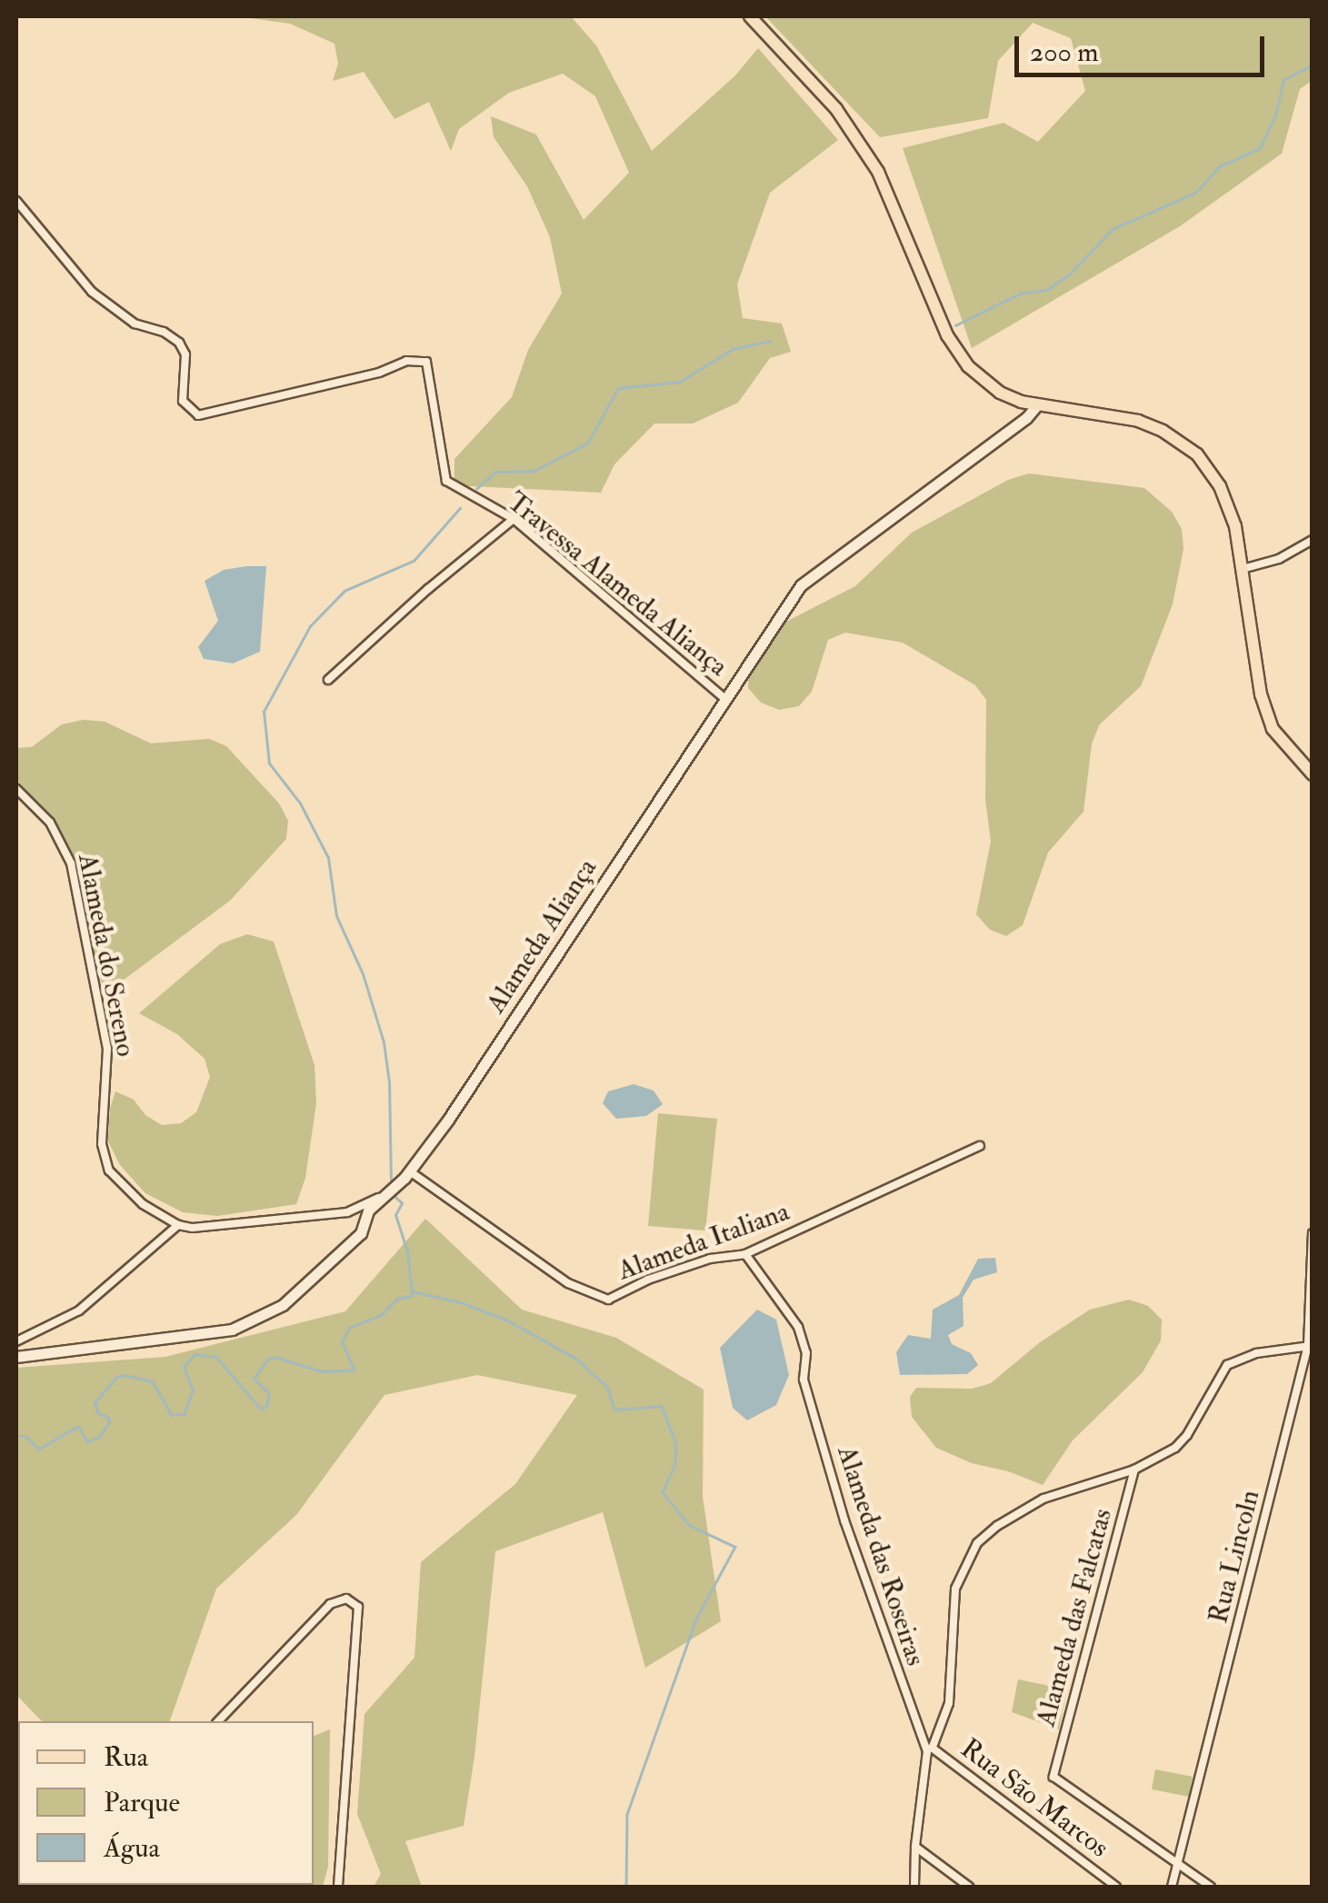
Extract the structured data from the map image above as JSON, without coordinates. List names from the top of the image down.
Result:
{
  "streets": {
    "street": [
      "Travessa Alameda Aliança",
      "Alameda Aliança",
      "Alameda do Sereno",
      "Alameda Italiana",
      "Alameda das Roseiras",
      "Rua Lincoln",
      "Alameda das Falcatas",
      "Rua São Marcos"
    ]
  },
  "crossings": [
    ["Travessa Alameda Aliança", "Alameda Aliança"],
    ["Alameda Aliança", "Alameda do Sereno"],
    ["Alameda Aliança", "Alameda Italiana"],
    ["Alameda Italiana", "Alameda das Roseiras"],
    ["Alameda das Roseiras", "Rua São Marcos"],
    ["Rua Lincoln", "Alameda das Falcatas"]
  ],
  "legend": ["Rua", "Parque", "Água"],
  "scale_bar": "200 m"
}
